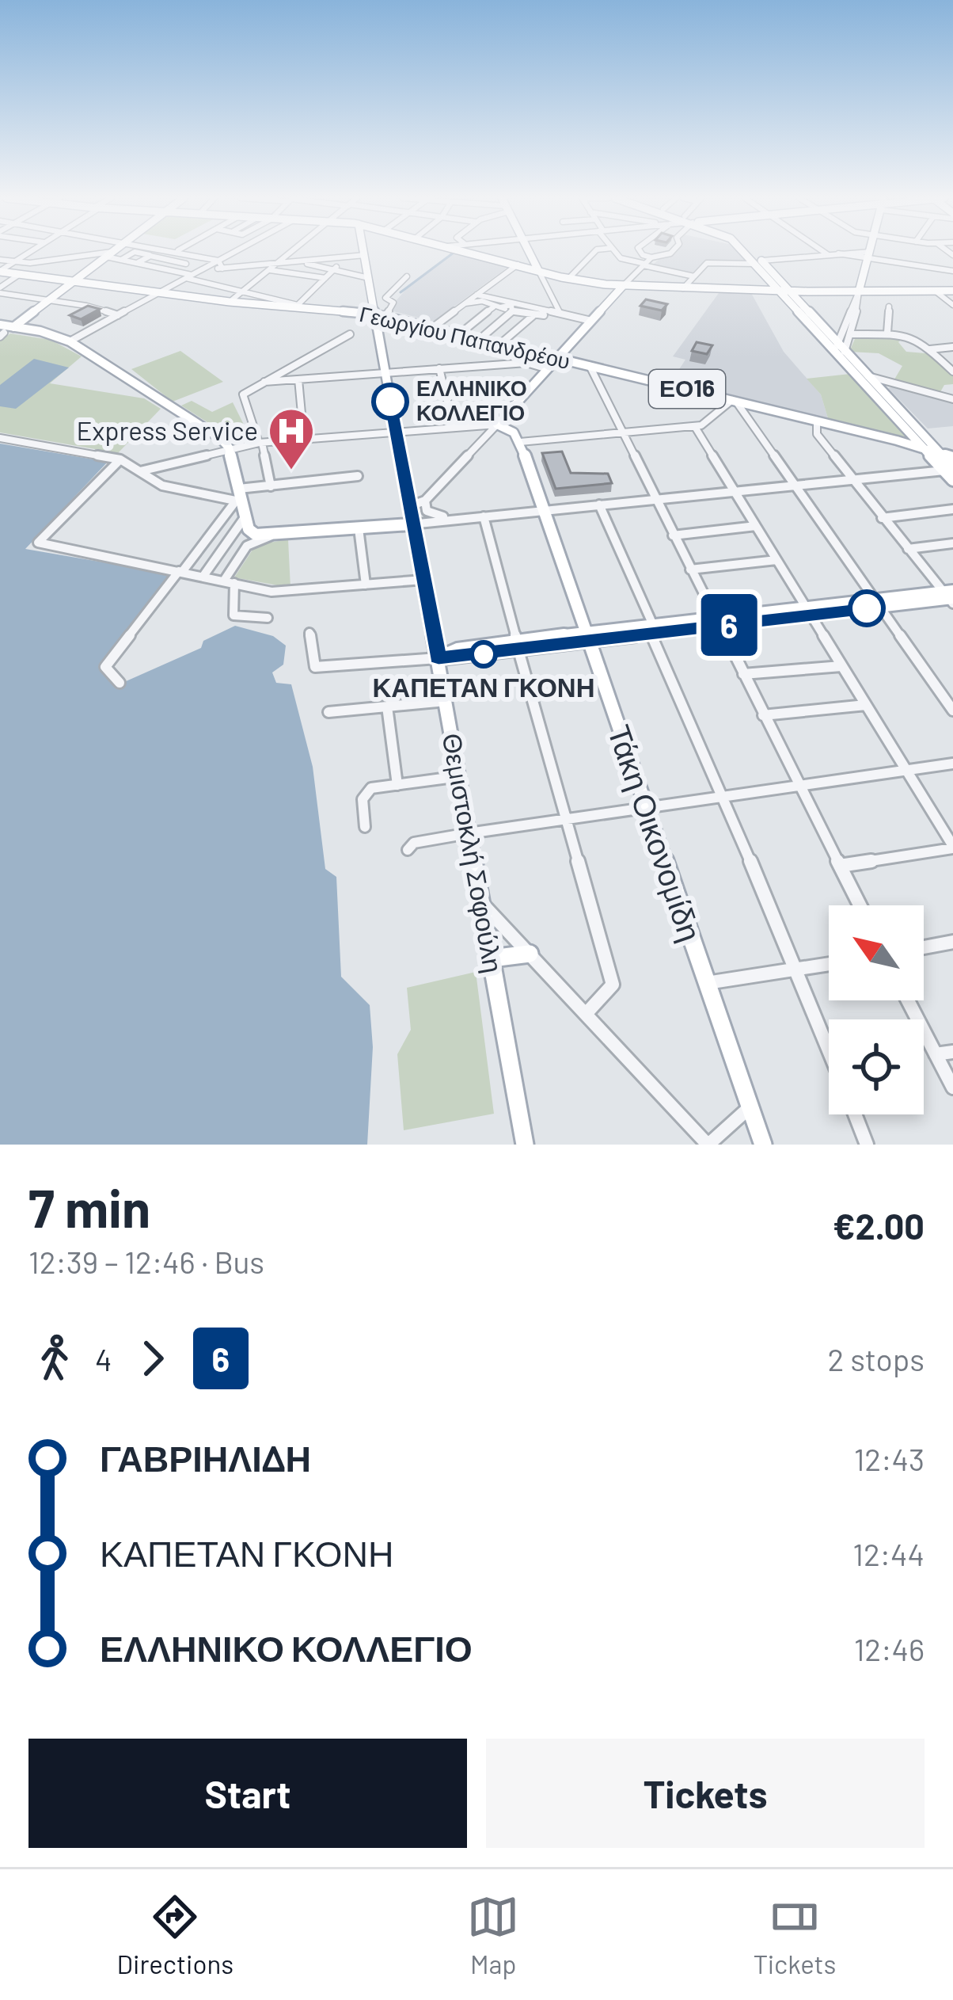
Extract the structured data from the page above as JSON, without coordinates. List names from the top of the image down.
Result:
{
  "streets": {
    "main road": [
      "Γεωργίου Παπανδρέου",
      "ΕΟ16",
      "Τάκη Οικονομίδη",
      "Θεμιστοκλή Σοφούλη"
    ]
  },
  "crossings": [
    ["Γεωργίου Παπανδρέου", "ΕΟ16"],
    ["Γεωργίου Παπανδρέου", "Θεμιστοκλή Σοφούλη"]
  ],
  "places": {
    "other": ["ΕΛΛΗΝΙΚΟ ΚΟΛΛΕΓΙΟ", "ΚΑΠΕΤΑΝ ΓΚΟΝΗ"],
    "hospital": ["Express Service"]
  },
  "lines": ["bus line 6"],
  "north": "top left",
  "page": {
    "on_map": "6",
    "heading": ["7 min", "12:39 – 12:46 · Bus", "€2.00"],
    "legs": ["4", "6", "2 stops"],
    "list": [
      {
        "name": "ΓΑΒΡΙΗΛΙΔΗ",
        "value": "12:43"
      },
      {
        "name": "ΚΑΠΕΤΑΝ ΓΚΟΝΗ",
        "value": "12:44"
      },
      {
        "name": "ΕΛΛΗΝΙΚΟ ΚΟΛΛΕΓΙΟ",
        "value": "12:46"
      }
    ],
    "buttons": ["Start", "Tickets"],
    "tabs": ["Directions", "Map", "Tickets"]
  }
}
